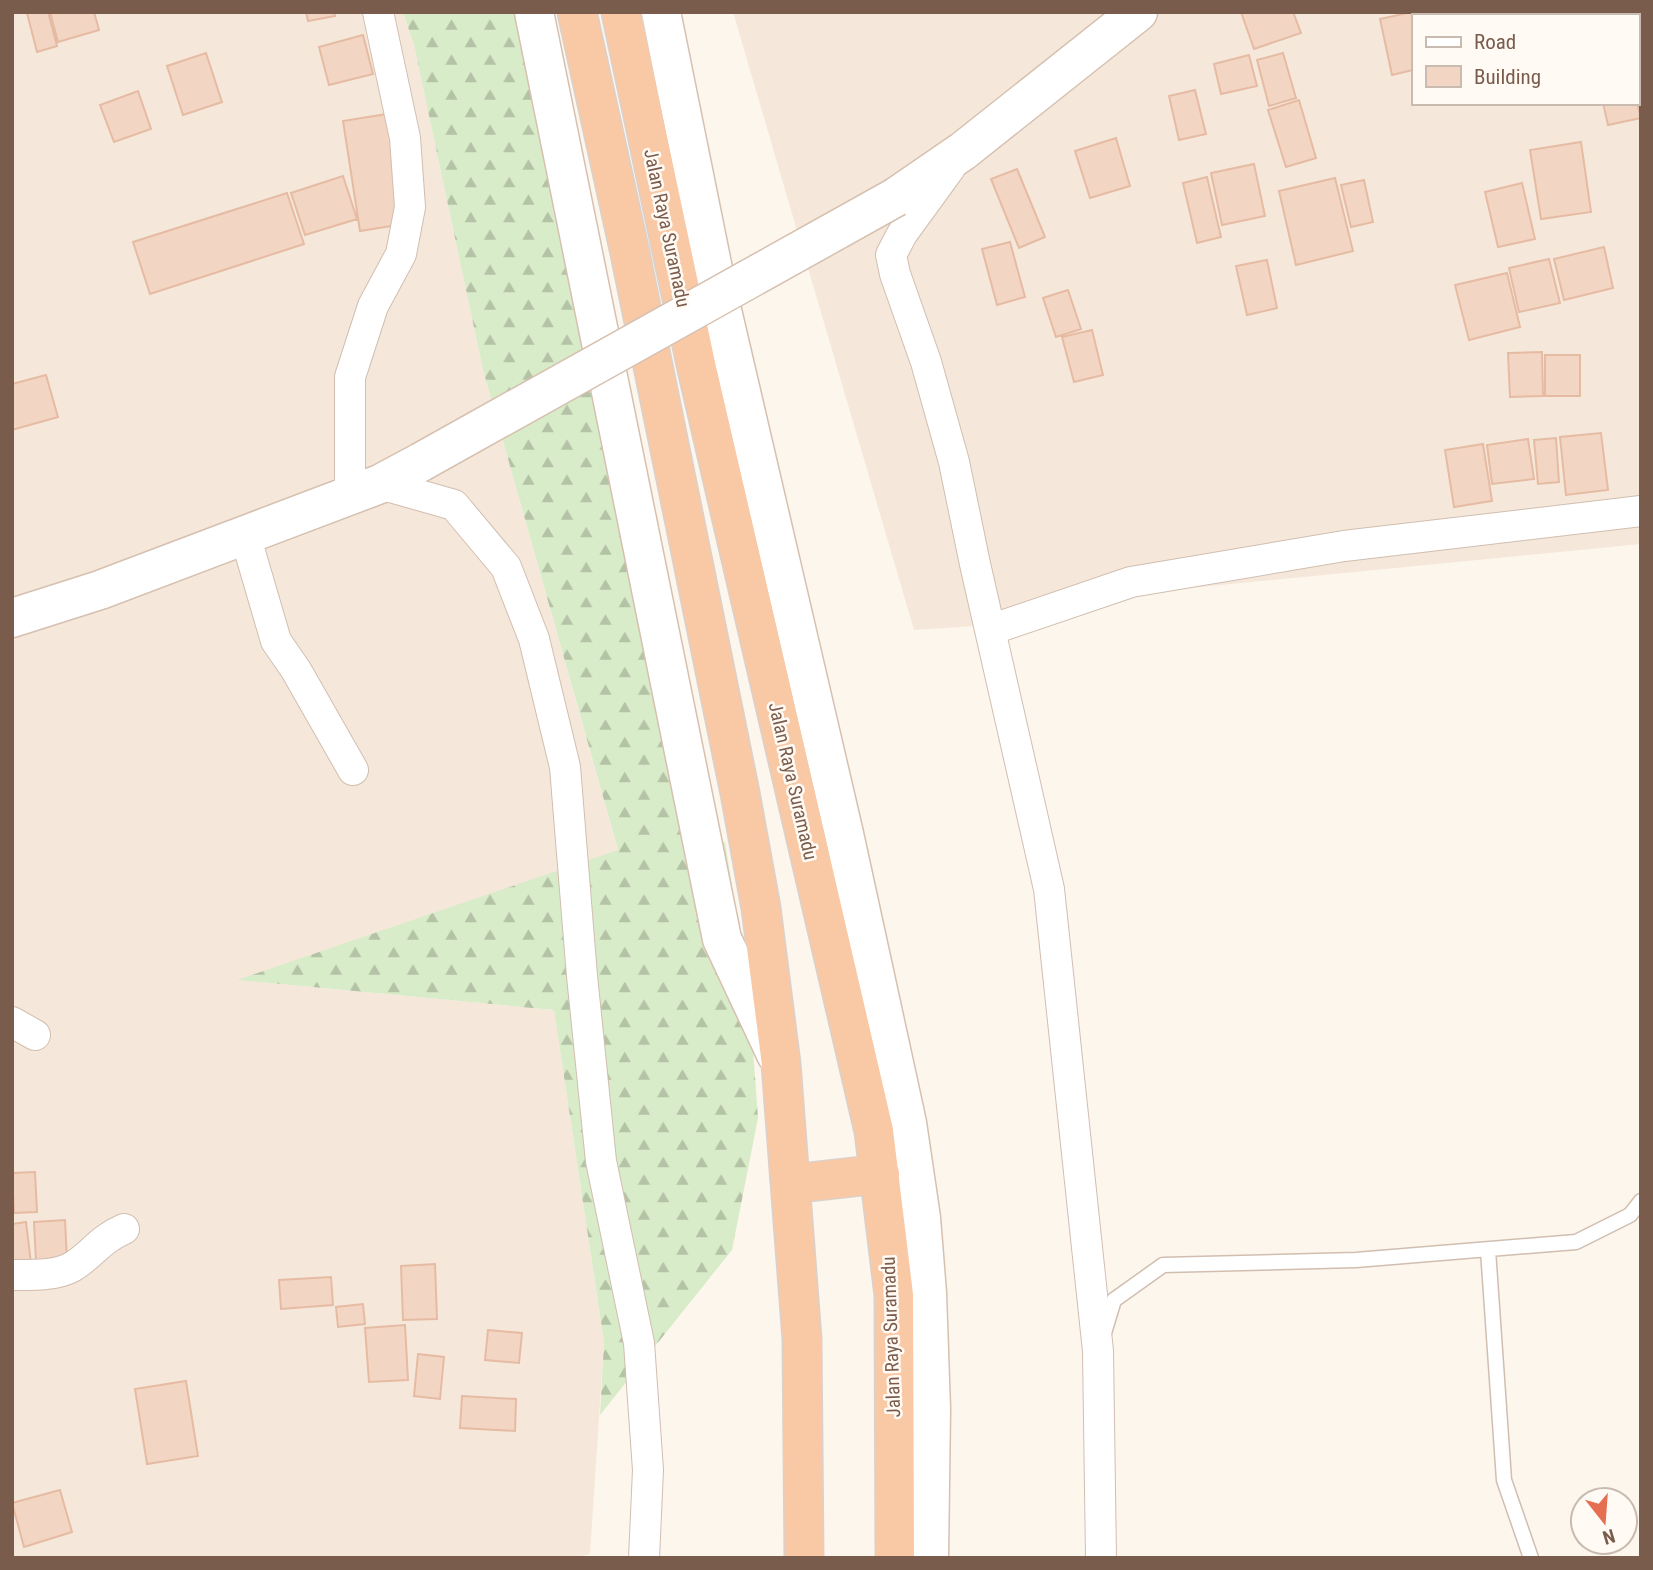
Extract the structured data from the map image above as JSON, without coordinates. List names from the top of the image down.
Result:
{
  "streets": {
    "highway": ["Jalan Raya Suramadu"]
  },
  "legend": ["Road", "Building"],
  "north": "bottom"
}
